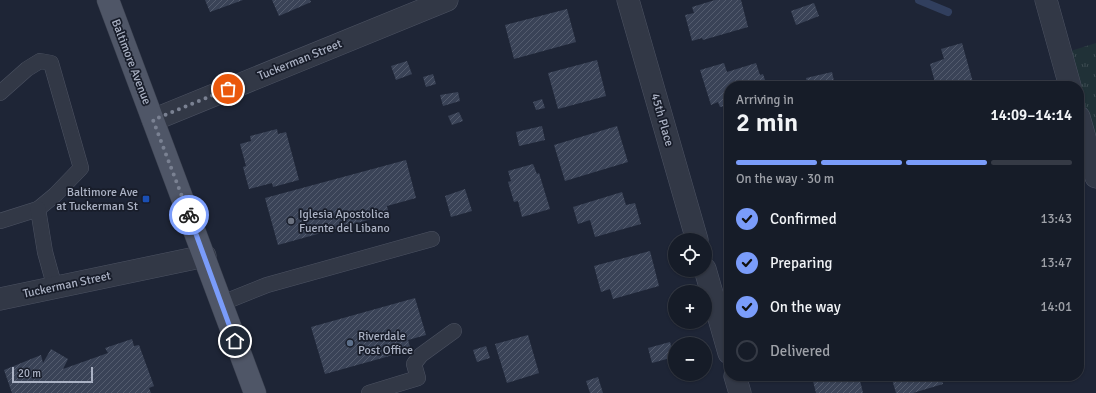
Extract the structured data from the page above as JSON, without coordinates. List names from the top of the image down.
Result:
{
  "streets": {
    "main road": ["Baltimore Avenue"],
    "street": ["Tuckerman Street", "45th Place"]
  },
  "crossings": [
    ["Tuckerman Street", "Baltimore Avenue"]
  ],
  "places": {
    "transit": ["Baltimore Ave at Tuckerman St"],
    "other": ["Iglesia Apostolica Fuente del Libano", "Riverdale Post Office"]
  },
  "scale_bar": "20 m",
  "page": {
    "heading": ["2 min", "Arriving in", "14:09–14:14"],
    "bar": "On the way · 30 m",
    "list": [
      ["Confirmed", "13:43"],
      ["Preparing", "13:47"],
      ["On the way", "14:01"],
      "Delivered"
    ],
    "map_buttons": ["+", "−"],
    "scale": "20 m"
  }
}
